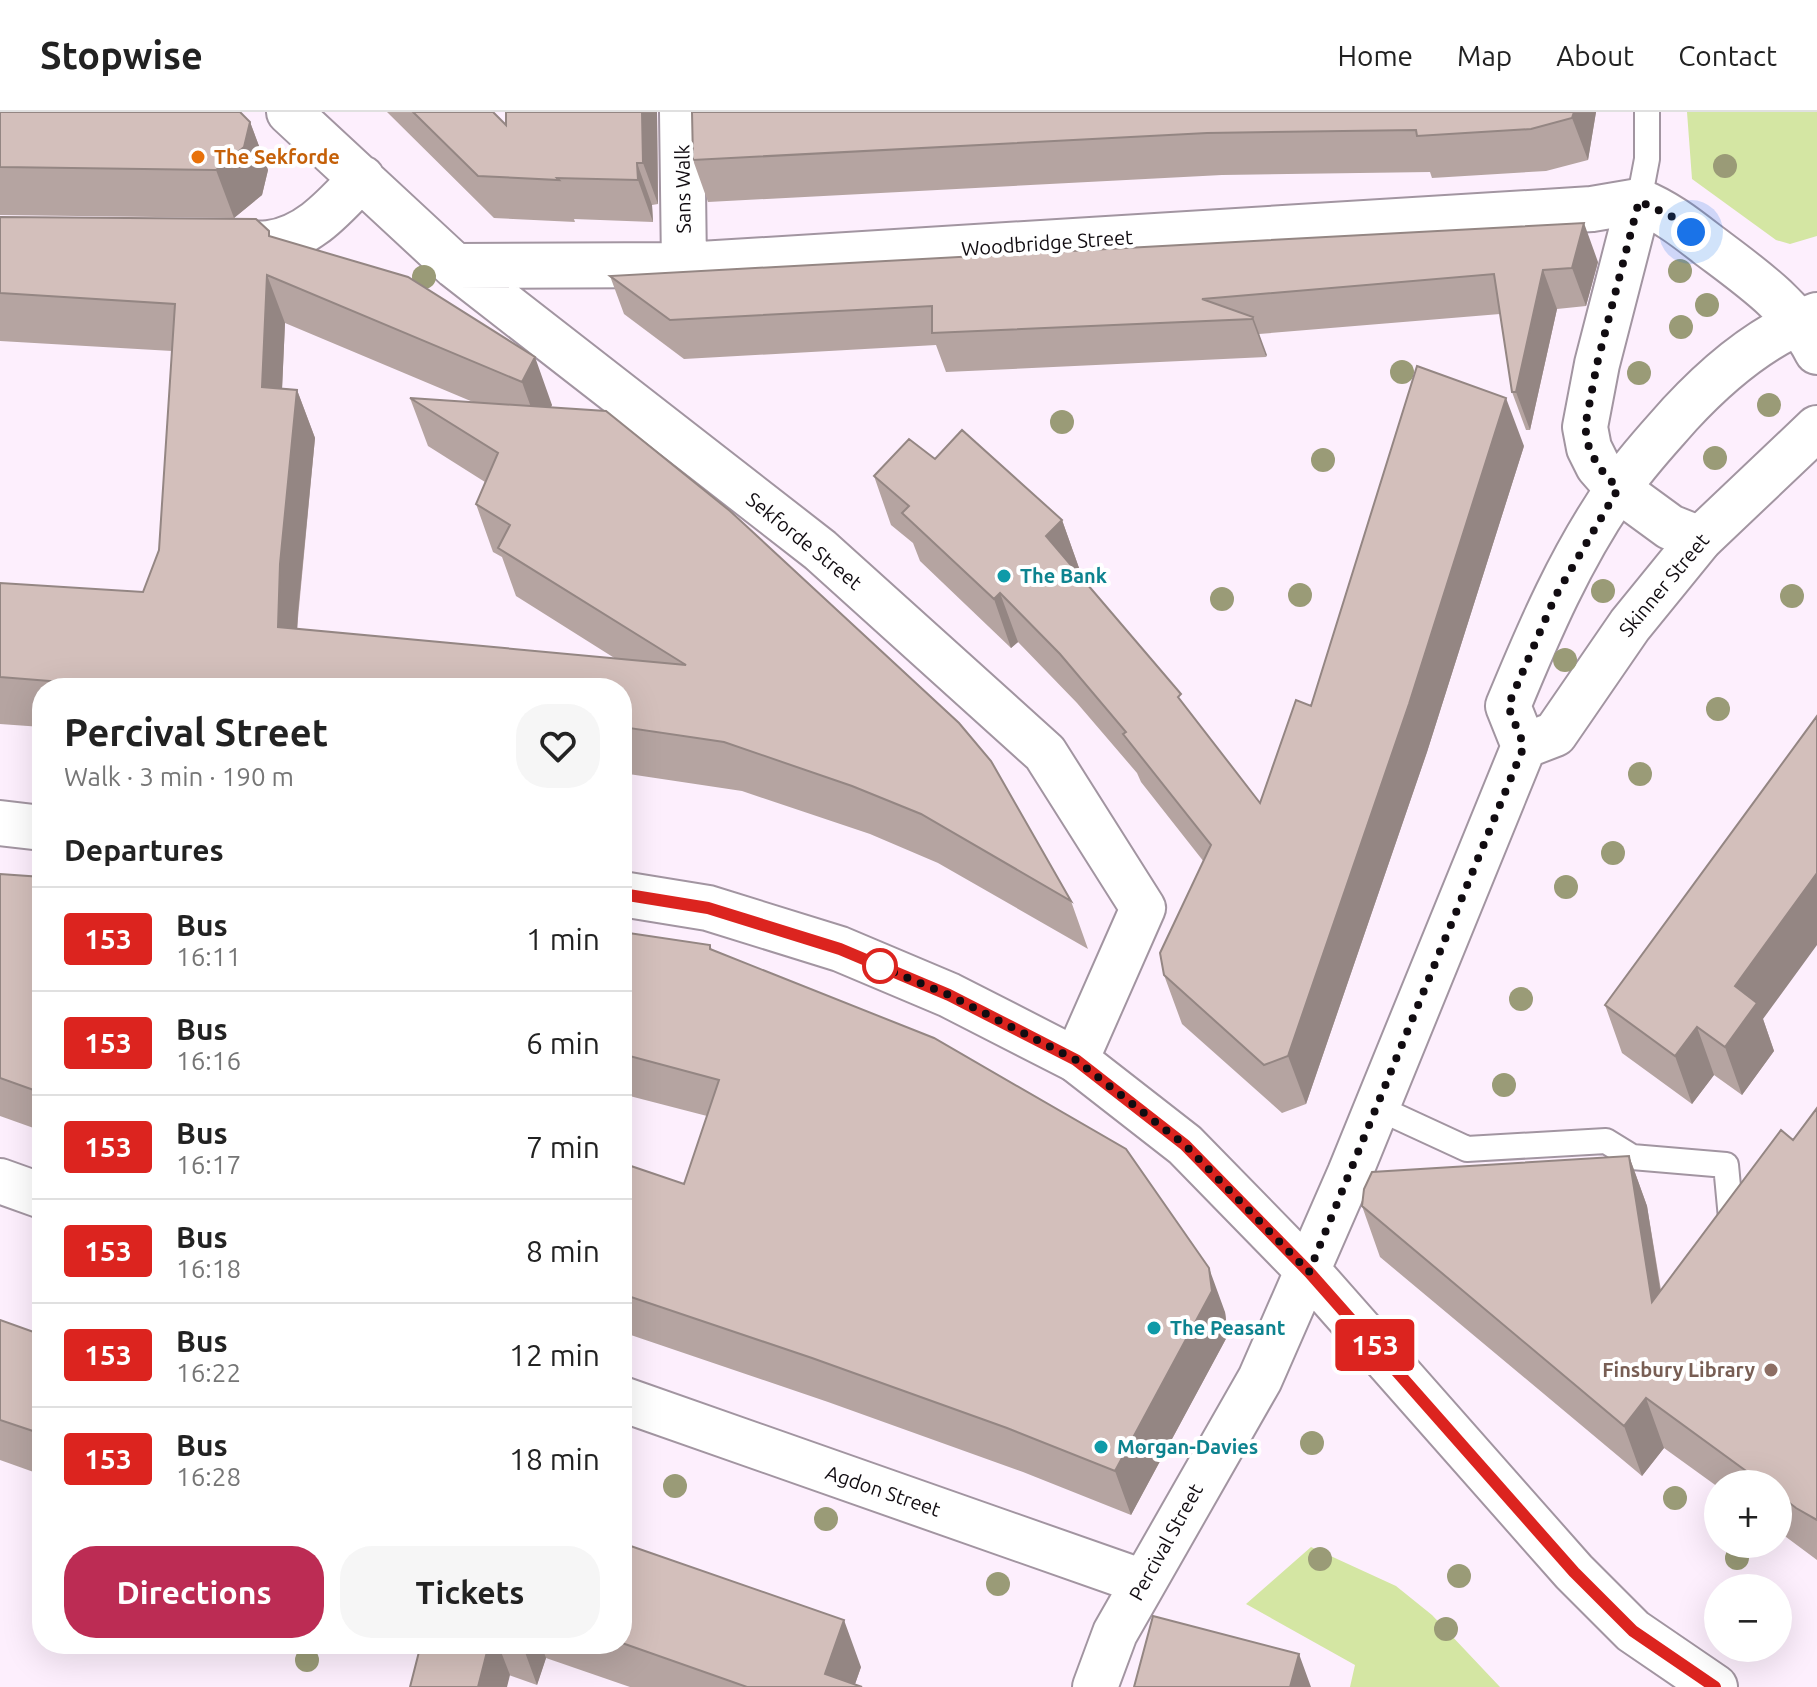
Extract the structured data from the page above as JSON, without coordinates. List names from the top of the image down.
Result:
{
  "streets": {
    "street": [
      "Sans Walk",
      "Woodbridge Street",
      "Sekforde Street",
      "Skinner Street",
      "Agdon Street",
      "Percival Street"
    ]
  },
  "crossings": [
    ["Sans Walk", "Woodbridge Street"],
    ["Woodbridge Street", "Sekforde Street"],
    ["Agdon Street", "Percival Street"]
  ],
  "places": [
    "The Sekforde",
    "The Bank",
    "The Peasant",
    "Finsbury Library",
    "Morgan-Davies"
  ],
  "lines": ["bus line 153"],
  "page": {
    "header": "Stopwise",
    "nav": [
      "Home",
      "Map",
      "About",
      "Contact"
    ],
    "on_map": "153",
    "heading": [
      ["Percival Street", "Walk · 3 min · 190 m"],
      "Departures"
    ],
    "list": [
      {
        "mark": "153",
        "name": "Bus",
        "note": "16:11",
        "value": "1 min"
      },
      {
        "mark": "153",
        "name": "Bus",
        "note": "16:16",
        "value": "6 min"
      },
      {
        "mark": "153",
        "name": "Bus",
        "note": "16:17",
        "value": "7 min"
      },
      {
        "mark": "153",
        "name": "Bus",
        "note": "16:18",
        "value": "8 min"
      },
      {
        "mark": "153",
        "name": "Bus",
        "note": "16:22",
        "value": "12 min"
      },
      {
        "mark": "153",
        "name": "Bus",
        "note": "16:28",
        "value": "18 min"
      }
    ],
    "map_buttons": ["+", "−"],
    "buttons": ["Directions", "Tickets"]
  }
}
